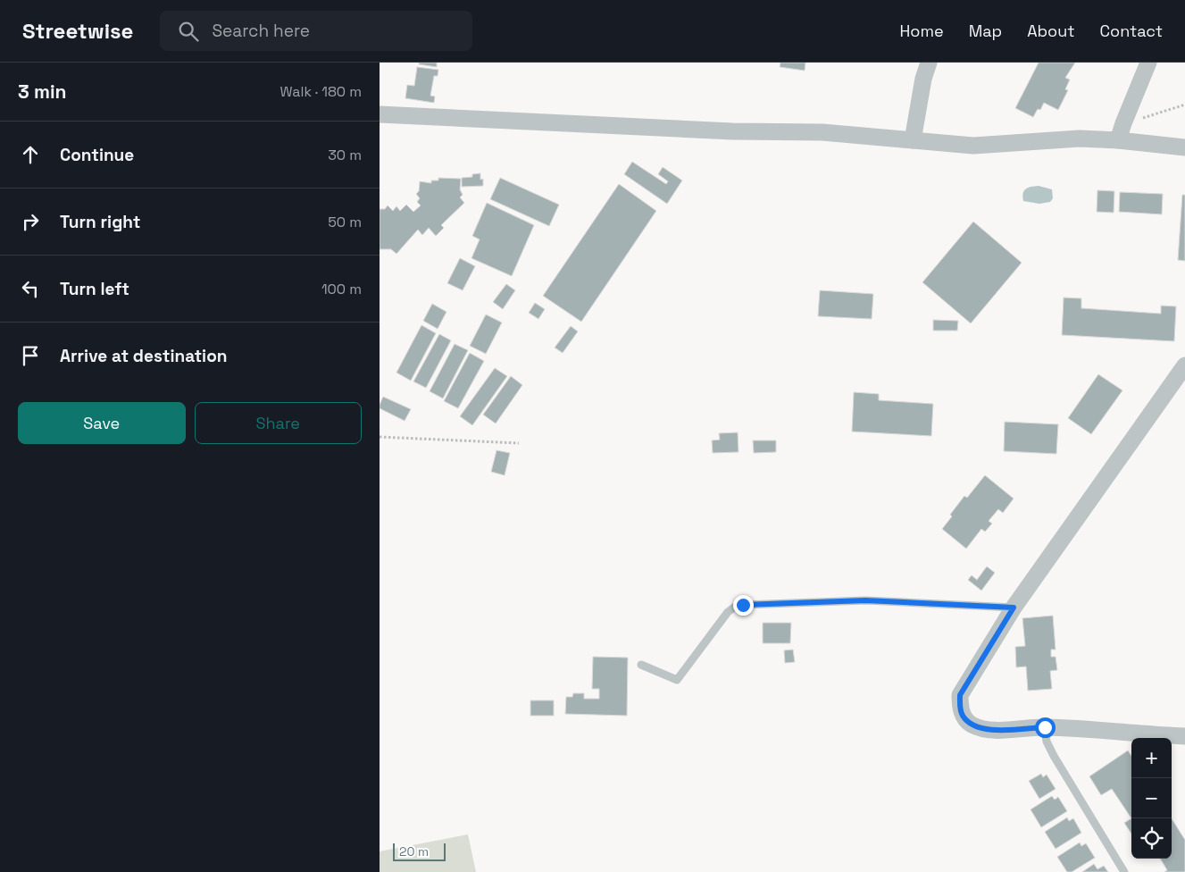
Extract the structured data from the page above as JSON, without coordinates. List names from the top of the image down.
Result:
{
  "scale_bar": "20 m",
  "page": {
    "header": "Streetwise",
    "search": "Search here",
    "nav": [
      "Home",
      "Map",
      "About",
      "Contact"
    ],
    "heading": ["3 min", "Walk · 180 m"],
    "list": [
      ["Continue", "30 m"],
      ["Turn right", "50 m"],
      ["Turn left", "100 m"],
      "Arrive at destination"
    ],
    "buttons": ["Save", "Share"],
    "map_buttons": ["+", "−"],
    "scale": "20 m"
  }
}
